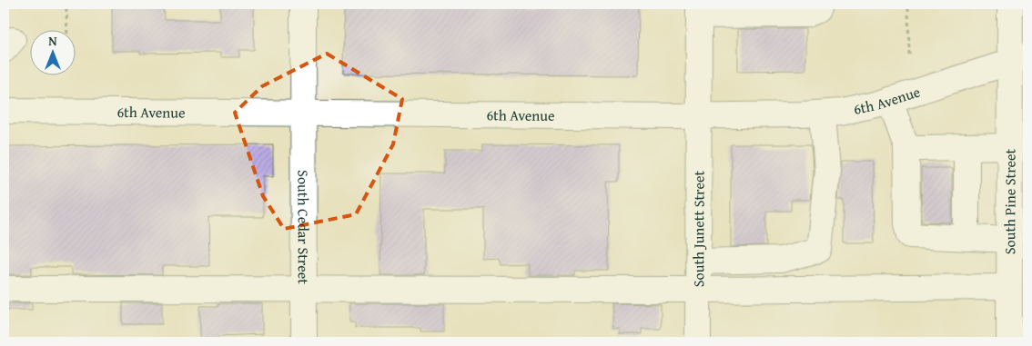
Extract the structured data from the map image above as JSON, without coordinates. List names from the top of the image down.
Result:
{
  "streets": {
    "street": [
      "6th Avenue",
      "South Pine Street",
      "South Cedar Street",
      "South Junett Street"
    ]
  },
  "crossings": [
    ["6th Avenue", "South Pine Street"],
    ["6th Avenue", "South Cedar Street"],
    ["6th Avenue", "South Junett Street"]
  ],
  "north": "top"
}
